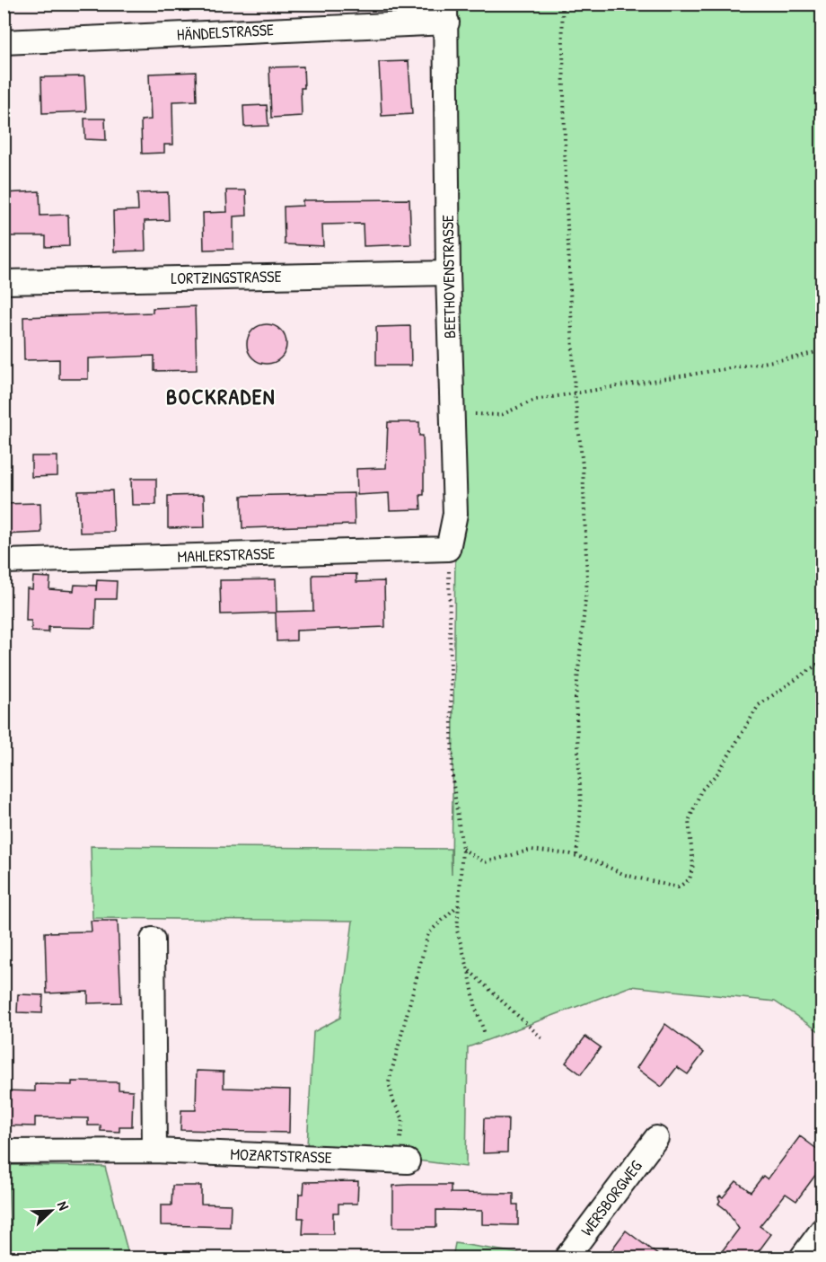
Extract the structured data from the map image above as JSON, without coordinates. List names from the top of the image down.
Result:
{
  "streets": {
    "street": [
      "HÄNDELSTRASSE",
      "BEETHOVENSTRASSE",
      "LORTZINGSTRASSE",
      "MAHLERSTRASSE",
      "MOZARTSTRASSE",
      "WERSBORGWEG"
    ]
  },
  "crossings": [
    ["HÄNDELSTRASSE", "BEETHOVENSTRASSE"],
    ["BEETHOVENSTRASSE", "LORTZINGSTRASSE"],
    ["BEETHOVENSTRASSE", "MAHLERSTRASSE"]
  ],
  "districts": ["BOCKRADEN"],
  "north": "top right"
}
